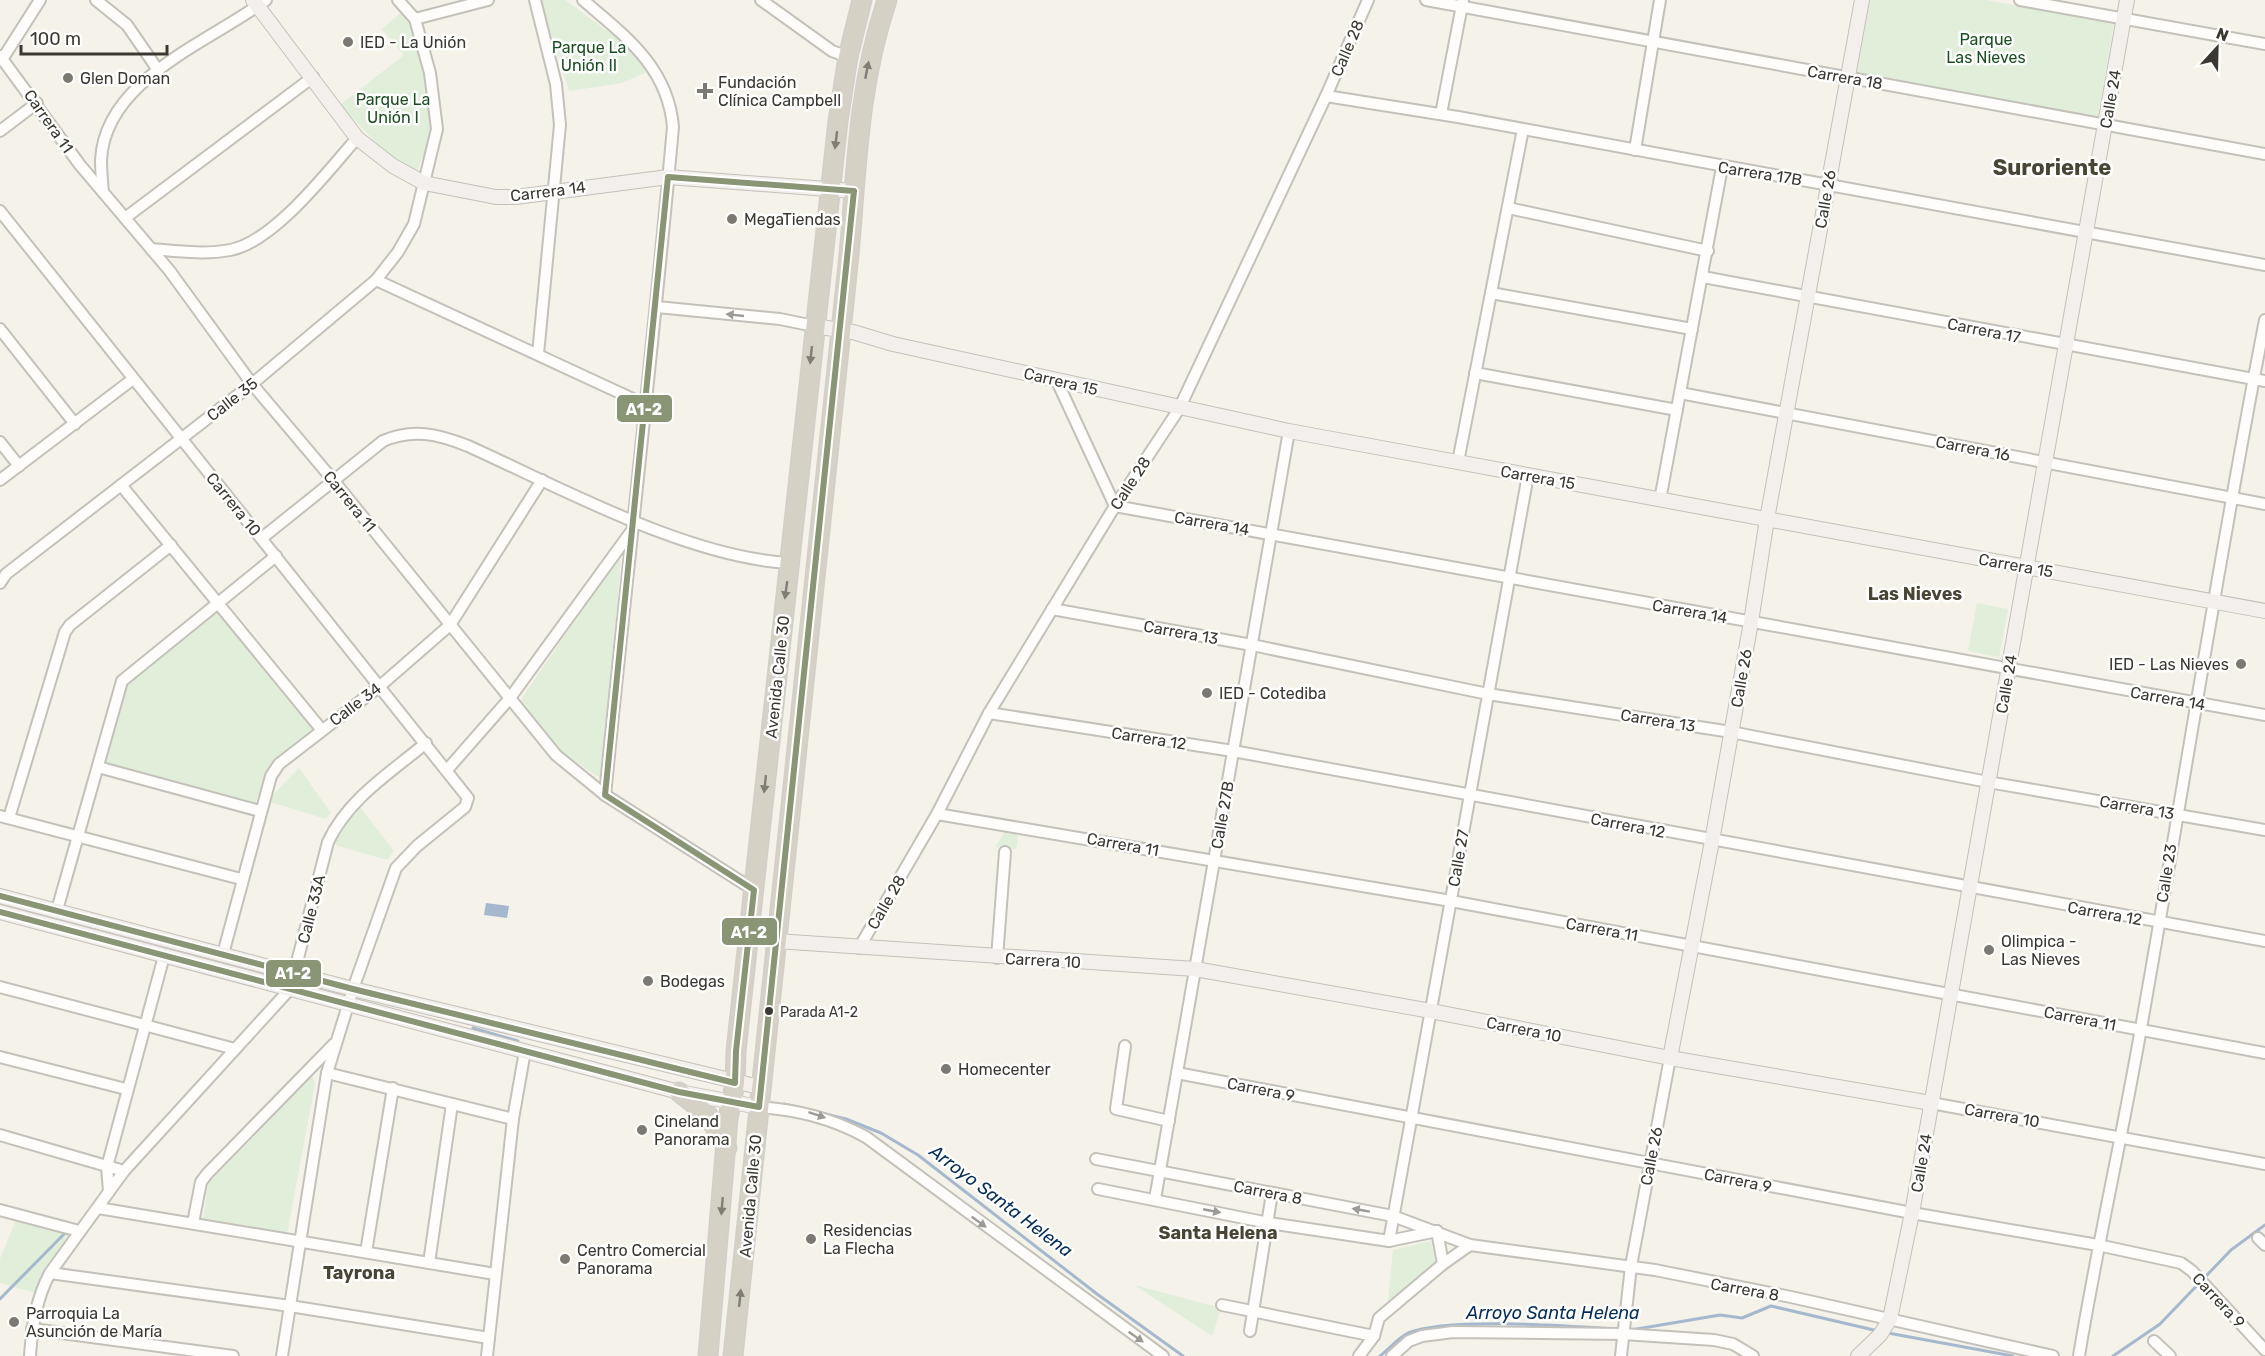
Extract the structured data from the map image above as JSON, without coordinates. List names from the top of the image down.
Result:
{
  "streets": {
    "highway": ["Avenida Calle 30"],
    "street": [
      "Calle 28",
      "Carrera 18",
      "Calle 24",
      "Carrera 11",
      "Carrera 17B",
      "Carrera 14",
      "Calle 26",
      "Carrera 17",
      "Carrera 15",
      "Calle 35",
      "Carrera 16",
      "Carrera 10",
      "Carrera 13",
      "Calle 34",
      "Carrera 12",
      "Calle 27B",
      "Calle 27",
      "Calle 23",
      "Calle 33A",
      "Carrera 9",
      "Carrera 8"
    ]
  },
  "crossings": [
    ["Calle 28", "Carrera 11"],
    ["Calle 28", "Carrera 17B"],
    ["Calle 28", "Carrera 14"],
    ["Calle 28", "Carrera 15"],
    ["Calle 28", "Carrera 10"],
    ["Calle 28", "Carrera 13"],
    ["Calle 28", "Carrera 12"],
    ["Carrera 18", "Calle 24"],
    ["Carrera 18", "Calle 26"],
    ["Calle 24", "Carrera 11"],
    ["Calle 24", "Carrera 17B"],
    ["Calle 24", "Carrera 14"],
    ["Calle 24", "Carrera 17"],
    ["Calle 24", "Carrera 15"],
    ["Calle 24", "Carrera 16"],
    ["Calle 24", "Carrera 10"],
    ["Calle 24", "Carrera 13"],
    ["Calle 24", "Carrera 12"],
    ["Calle 24", "Carrera 9"],
    ["Calle 24", "Carrera 8"],
    ["Carrera 11", "Calle 26"],
    ["Carrera 11", "Calle 35"],
    ["Carrera 11", "Avenida Calle 30"],
    ["Carrera 11", "Calle 34"],
    ["Carrera 11", "Calle 27B"],
    ["Carrera 11", "Calle 27"],
    ["Carrera 11", "Calle 23"],
    ["Carrera 17B", "Calle 26"],
    ["Carrera 14", "Calle 26"],
    ["Carrera 14", "Calle 35"],
    ["Carrera 14", "Avenida Calle 30"],
    ["Carrera 14", "Calle 27B"],
    ["Carrera 14", "Calle 27"],
    ["Carrera 14", "Calle 23"],
    ["Calle 26", "Carrera 17"],
    ["Calle 26", "Carrera 15"],
    ["Calle 26", "Carrera 16"],
    ["Calle 26", "Carrera 10"],
    ["Calle 26", "Carrera 13"],
    ["Calle 26", "Carrera 12"],
    ["Calle 26", "Carrera 9"],
    ["Calle 26", "Carrera 8"],
    ["Carrera 17", "Calle 23"],
    ["Carrera 15", "Avenida Calle 30"],
    ["Carrera 15", "Calle 27B"],
    ["Carrera 15", "Calle 27"],
    ["Carrera 15", "Calle 23"],
    ["Calle 35", "Carrera 10"],
    ["Carrera 16", "Calle 23"],
    ["Carrera 10", "Avenida Calle 30"],
    ["Carrera 10", "Calle 34"],
    ["Carrera 10", "Calle 27B"],
    ["Carrera 10", "Calle 27"],
    ["Carrera 10", "Calle 23"],
    ["Carrera 10", "Calle 33A"],
    ["Carrera 13", "Calle 27B"],
    ["Carrera 13", "Calle 27"],
    ["Carrera 13", "Calle 23"],
    ["Carrera 12", "Calle 27B"],
    ["Carrera 12", "Calle 27"],
    ["Carrera 12", "Calle 23"],
    ["Calle 27B", "Carrera 9"],
    ["Calle 27B", "Carrera 8"],
    ["Calle 27", "Carrera 9"],
    ["Calle 27", "Carrera 8"],
    ["Calle 23", "Carrera 9"]
  ],
  "districts": [
    "Suroriente",
    "Las Nieves",
    "Santa Helena",
    "Tayrona"
  ],
  "water": ["Arroyo Santa Helena"],
  "parks": ["Parque Las Nieves", "Parque La Unión II", "Parque La Unión I"],
  "places": {
    "other": [
      "IED - La Unión",
      "Glen Doman",
      "MegaTiendas",
      "IED - Las Nieves",
      "IED - Cotediba",
      "Olimpica - Las Nieves",
      "Bodegas",
      "Parada A1-2",
      "Homecenter",
      "Cineland Panorama",
      "Residencias La Flecha",
      "Centro Comercial Panorama",
      "Parroquia La Asunción de María"
    ],
    "health": ["Fundación Clínica Campbell"]
  },
  "lines": ["transit line A1-2"],
  "scale_bar": "100 m",
  "north": "top"
}
